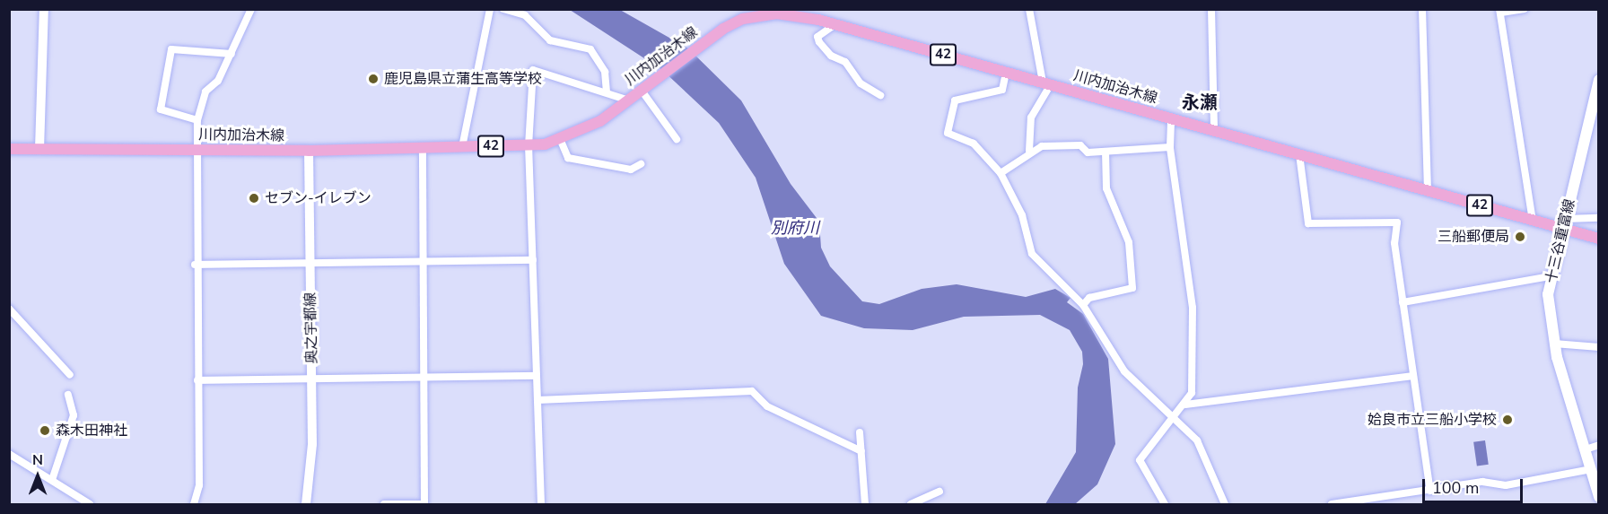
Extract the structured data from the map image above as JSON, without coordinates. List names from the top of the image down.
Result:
{
  "streets": {
    "main road": ["42", "川内加治木線", "十三谷重富線"],
    "street": ["奥之宇都線"]
  },
  "crossings": [
    ["川内加治木線", "十三谷重富線"],
    ["川内加治木線", "奥之宇都線"]
  ],
  "districts": ["永瀬"],
  "water": ["別府川"],
  "places": [
    "鹿児島県立蒲生高等学校",
    "セブン-イレブン",
    "三船郵便局",
    "姶良市立三船小学校",
    "森木田神社"
  ],
  "scale_bar": "100 m",
  "north": "top"
}
